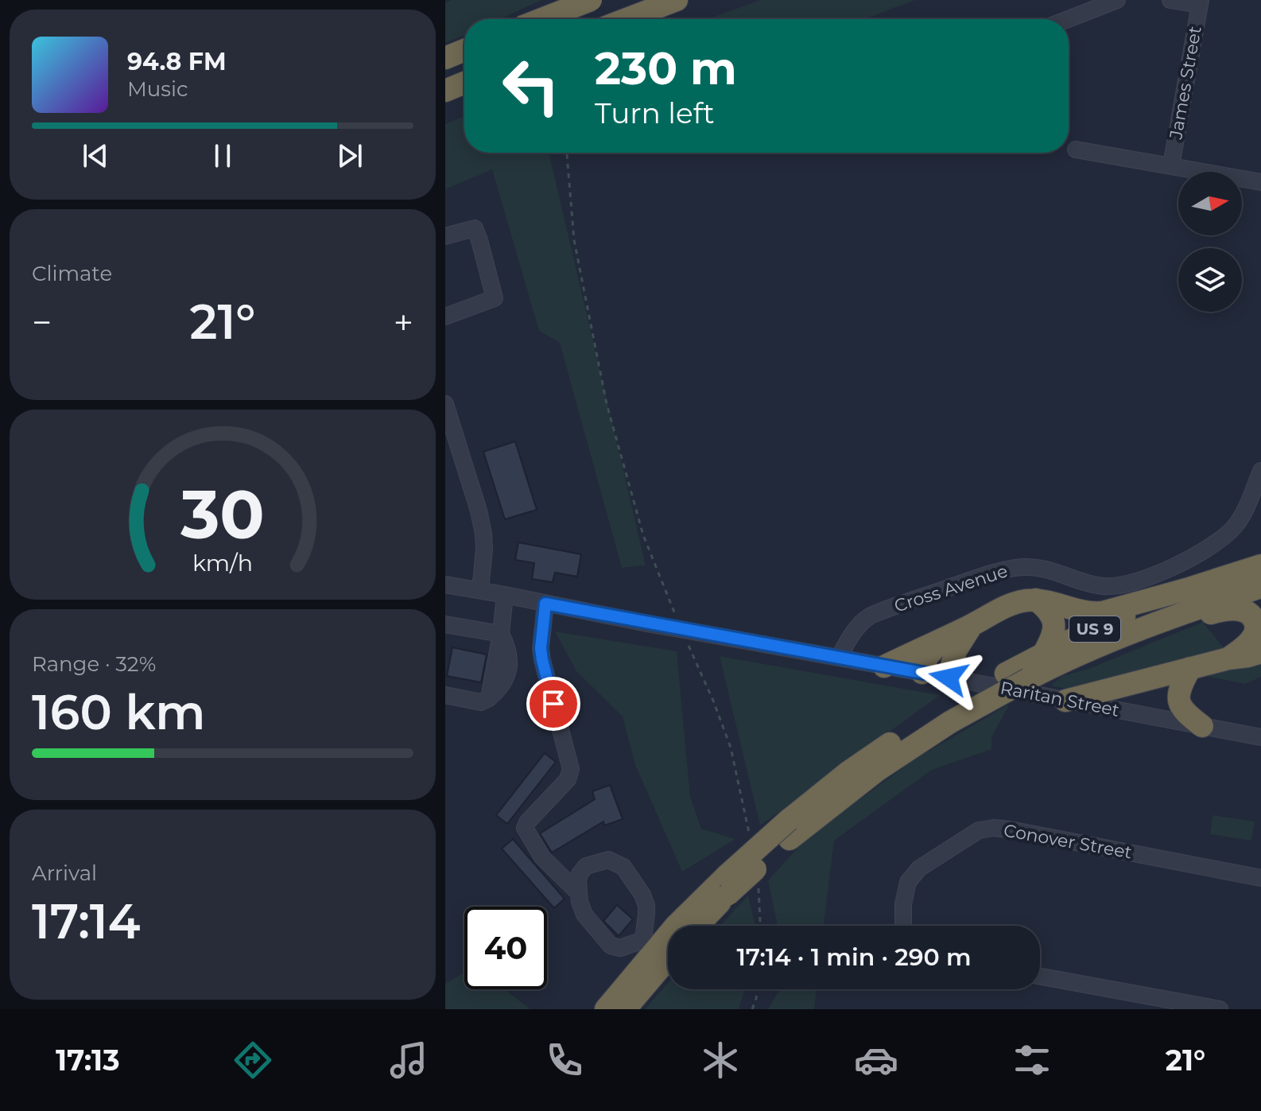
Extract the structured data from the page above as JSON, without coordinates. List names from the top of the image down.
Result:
{
  "streets": {
    "highway": ["US 9"],
    "street": [
      "James Street",
      "Cross Avenue",
      "Raritan Street",
      "Conover Street"
    ]
  },
  "crossings": [
    ["Cross Avenue", "Raritan Street"]
  ],
  "north": "right",
  "page": {
    "turn": ["230 m", "Turn left"],
    "song": ["94.8 FM", "Music"],
    "tile": [
      "Climate",
      ["Range · 32%", "160 km"],
      ["Arrival", "17:14"]
    ],
    "heat": ["−", "21°", "+"],
    "limit": "40",
    "trip": "17:14 · 1 min · 290 m",
    "tabs": ["17:13", "21°"],
    "gauge": ["30", "km/h"]
  }
}
